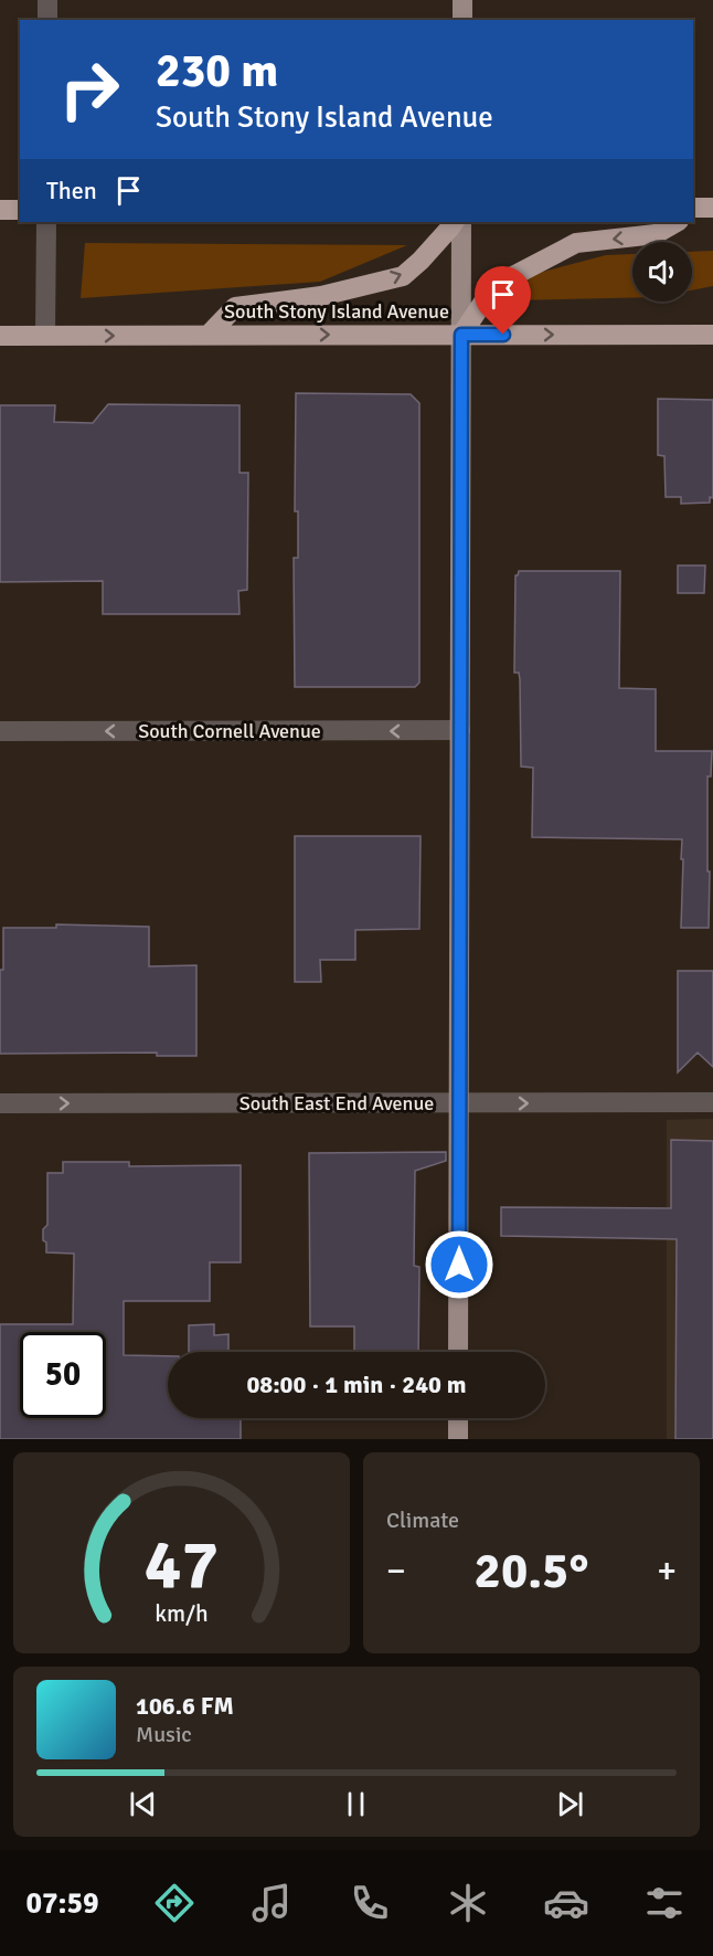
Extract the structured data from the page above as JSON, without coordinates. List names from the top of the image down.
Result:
{
  "streets": {
    "highway": ["South Stony Island Avenue"],
    "street": ["South Cornell Avenue", "South East End Avenue"]
  },
  "one_way": ["South Stony Island Avenue", "South Cornell Avenue", "South East End Avenue"],
  "page": {
    "turn": ["230 m", "South Stony Island Avenue"],
    "then": "Then",
    "limit": "50",
    "trip": "08:00 · 1 min · 240 m",
    "tile": "Climate",
    "heat": ["−", "20.5°", "+"],
    "song": ["106.6 FM", "Music"],
    "tabs": "07:59",
    "gauge": ["47", "km/h"]
  }
}
